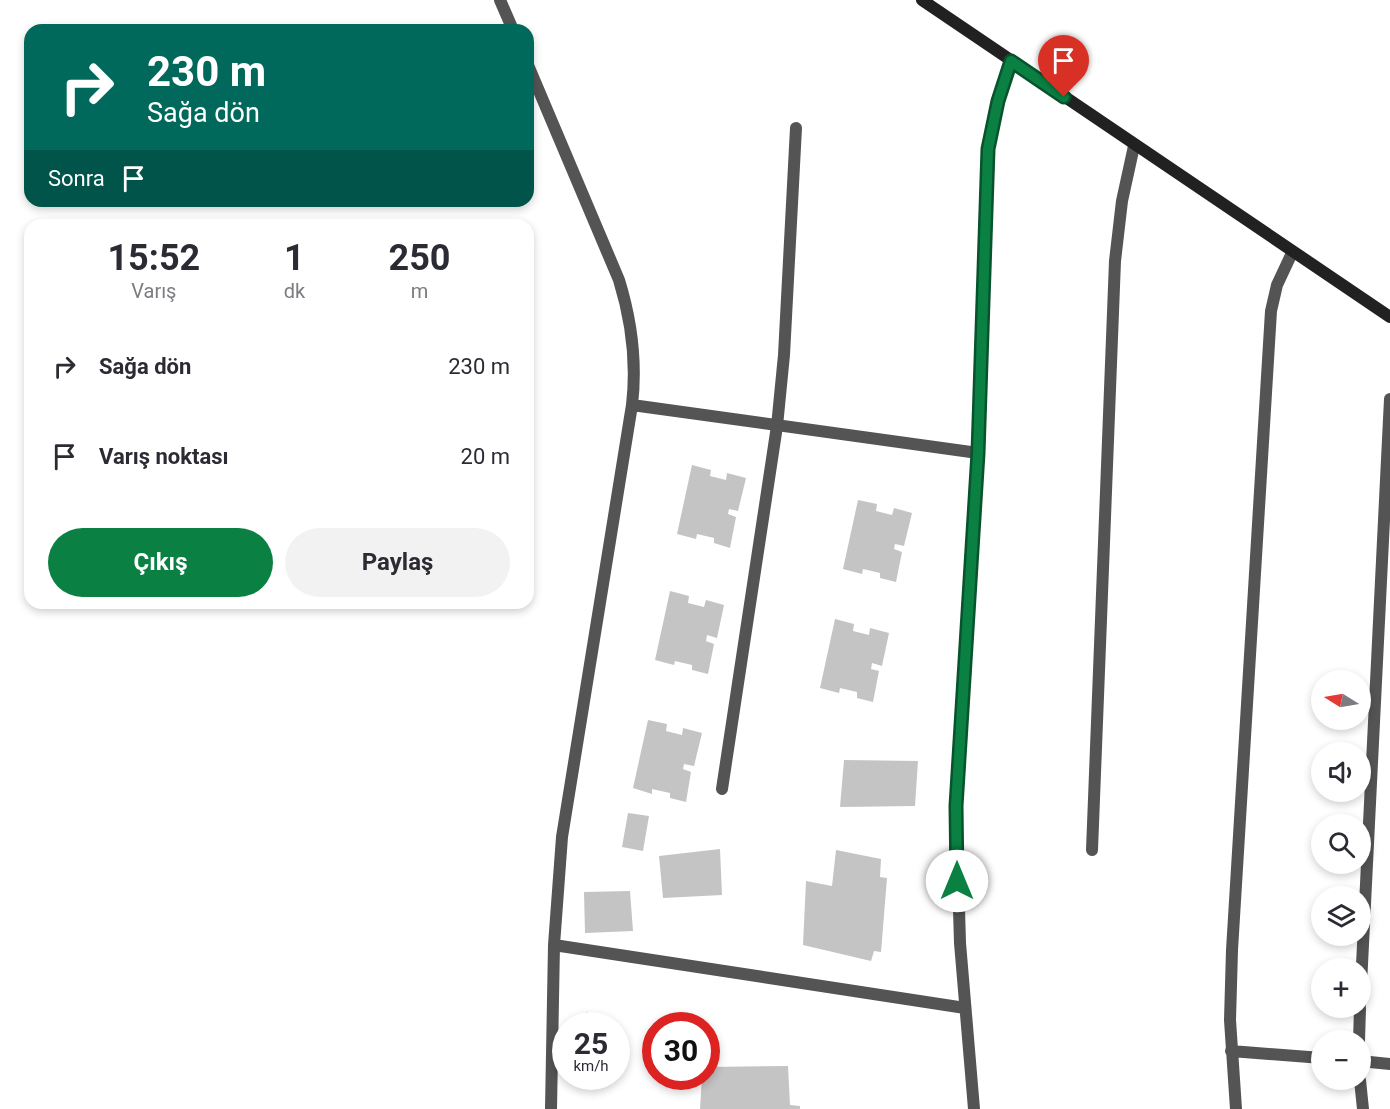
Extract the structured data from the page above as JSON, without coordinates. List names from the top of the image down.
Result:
{
  "north": "left",
  "page": {
    "turn": ["230 m", "Sağa dön"],
    "then": "Sonra",
    "eta": [
      "15:52",
      "Varış",
      "1",
      "dk",
      "250",
      "m"
    ],
    "list": [
      {
        "name": "Sağa dön",
        "value": "230 m"
      },
      {
        "name": "Varış noktası",
        "value": "20 m"
      }
    ],
    "buttons": ["Çıkış", "Paylaş"],
    "map_buttons": ["+", "−"],
    "speed": "25 km/h",
    "limit": "30"
  }
}
